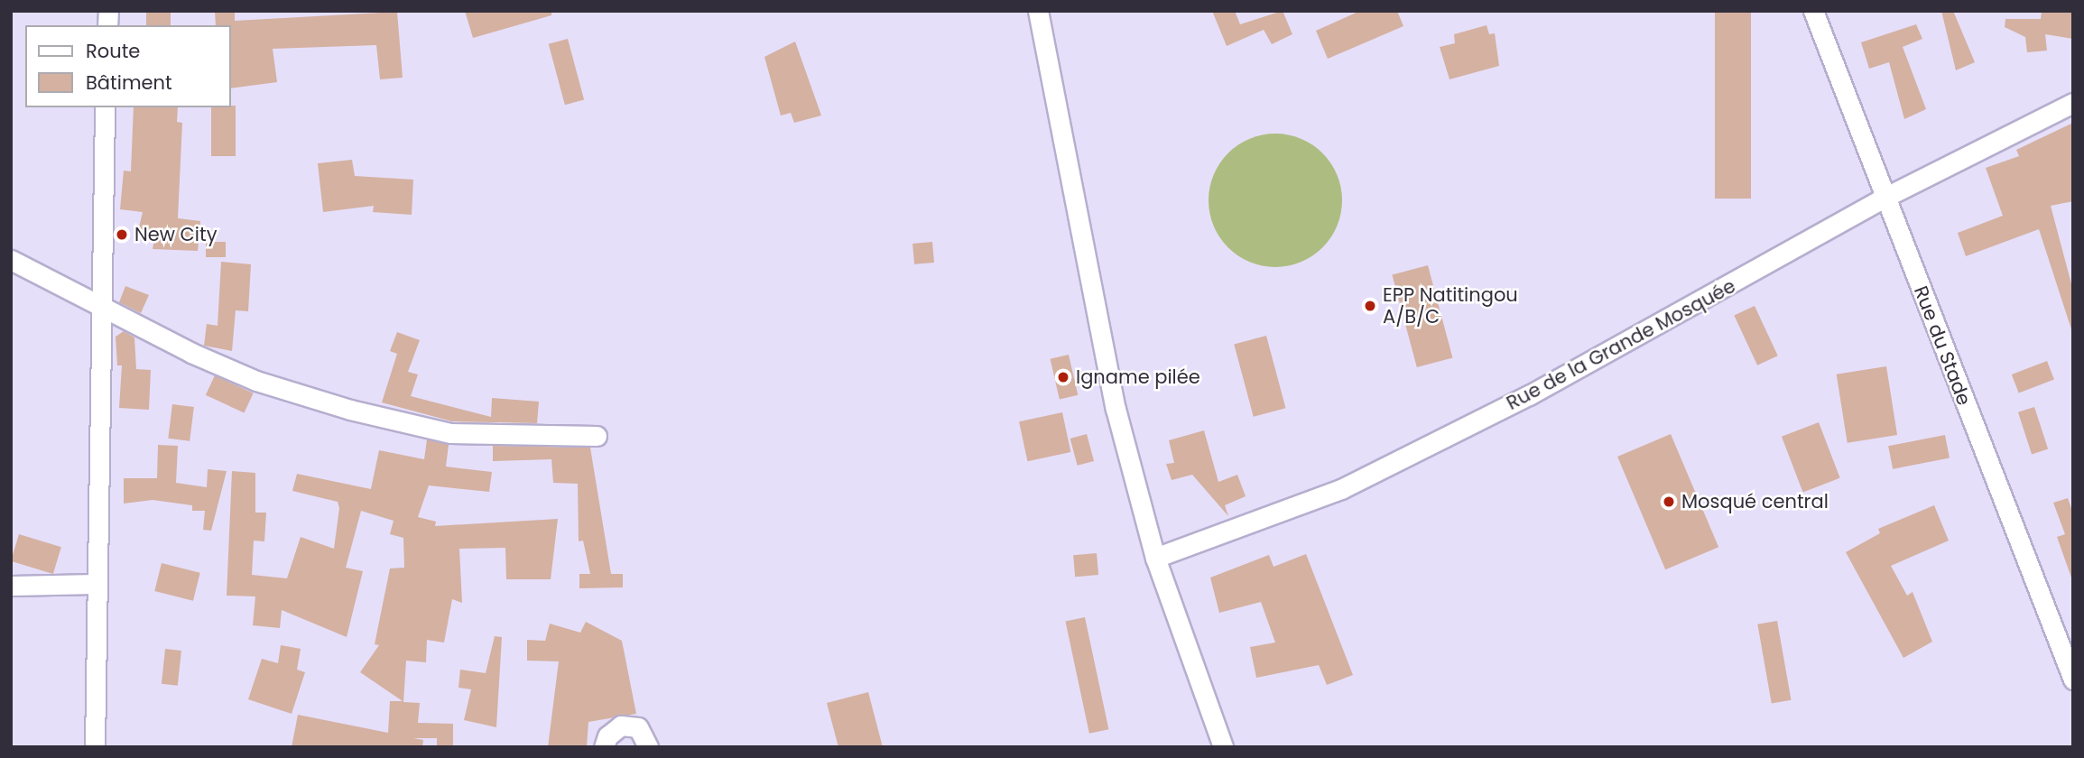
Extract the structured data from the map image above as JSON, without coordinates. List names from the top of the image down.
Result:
{
  "streets": {
    "street": ["Rue de la Grande Mosquée", "Rue du Stade"]
  },
  "crossings": [
    ["Rue de la Grande Mosquée", "Rue du Stade"]
  ],
  "places": [
    "New City",
    "EPP Natitingou A/B/C",
    "Igname pilée",
    "Mosqué central"
  ],
  "legend": ["Route", "Bâtiment"]
}
